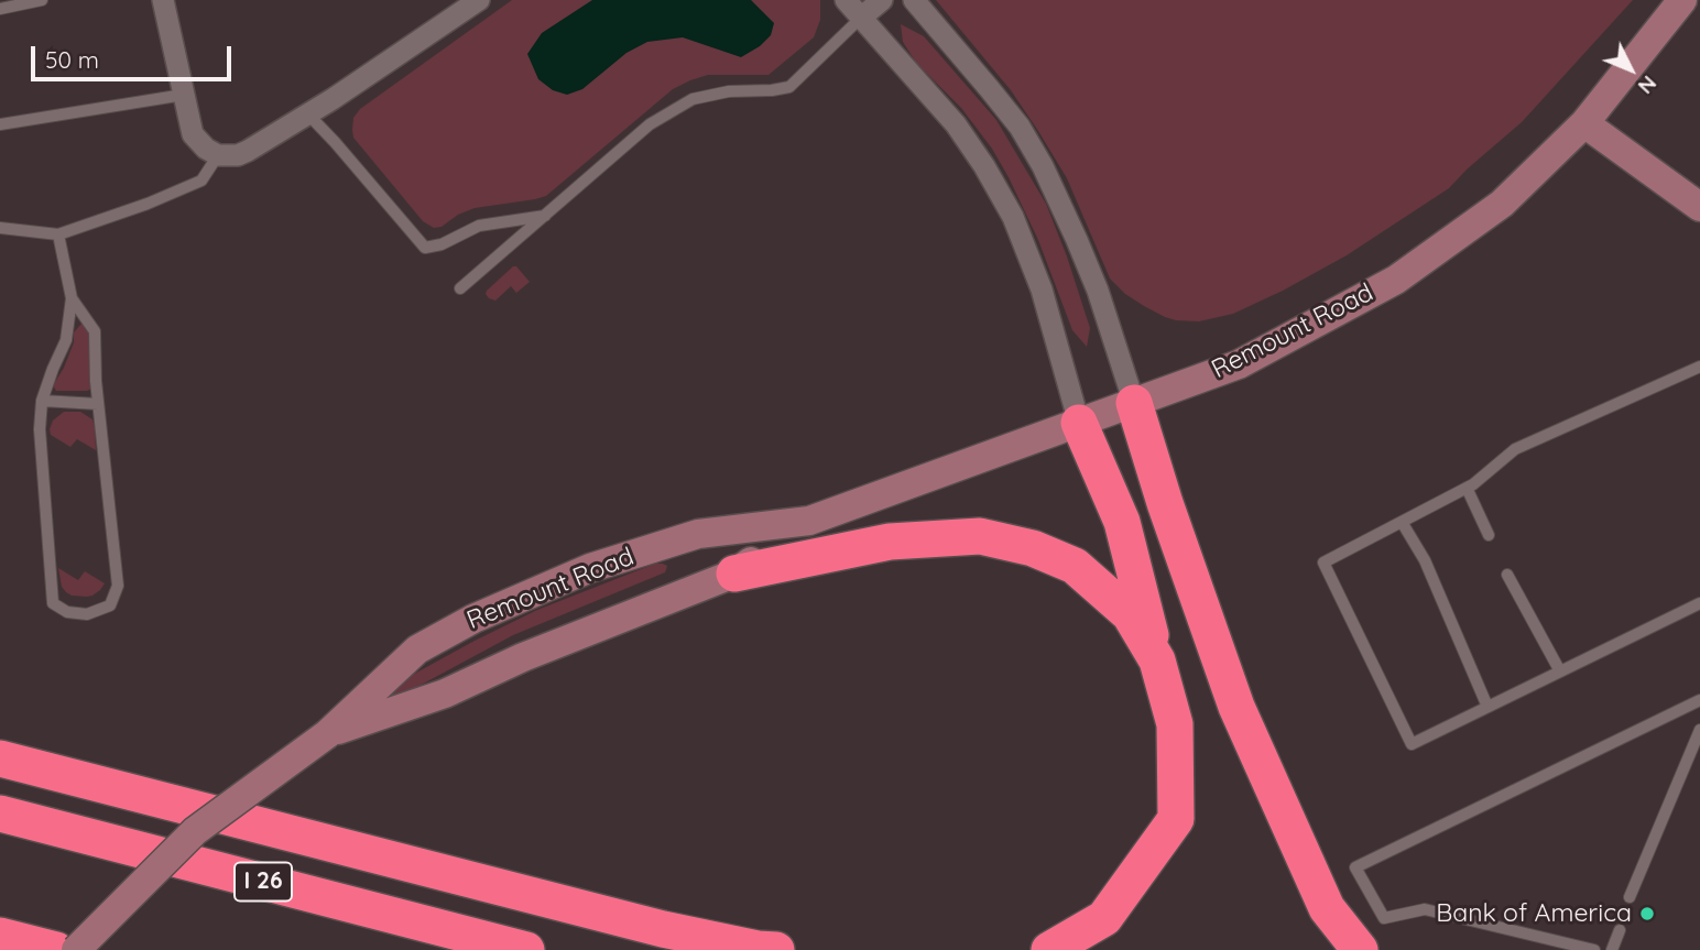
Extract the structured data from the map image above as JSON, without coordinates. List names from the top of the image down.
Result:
{
  "streets": {
    "highway": ["I 26"],
    "main road": ["Remount Road"]
  },
  "places": ["Bank of America"],
  "scale_bar": "50 m",
  "north": "bottom right"
}
